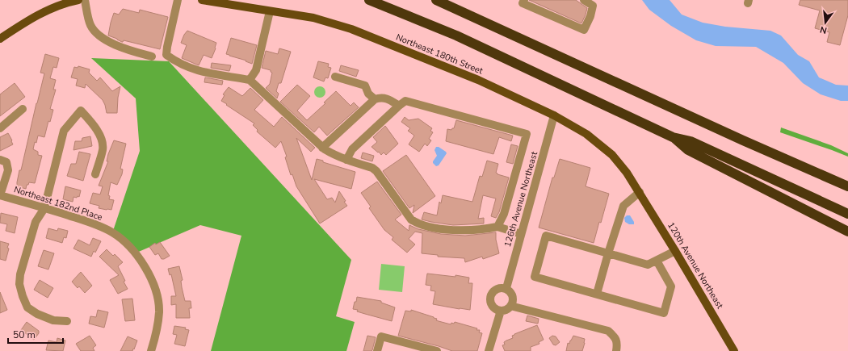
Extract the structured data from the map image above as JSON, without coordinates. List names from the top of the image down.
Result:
{
  "streets": {
    "main road": ["Northeast 180th Street", "120th Avenue Northeast"],
    "street": ["126th Avenue Northeast", "Northeast 182nd Place"]
  },
  "crossings": [
    ["Northeast 180th Street", "126th Avenue Northeast"],
    ["Northeast 180th Street", "120th Avenue Northeast"]
  ],
  "scale_bar": "50 m",
  "north": "bottom"
}
